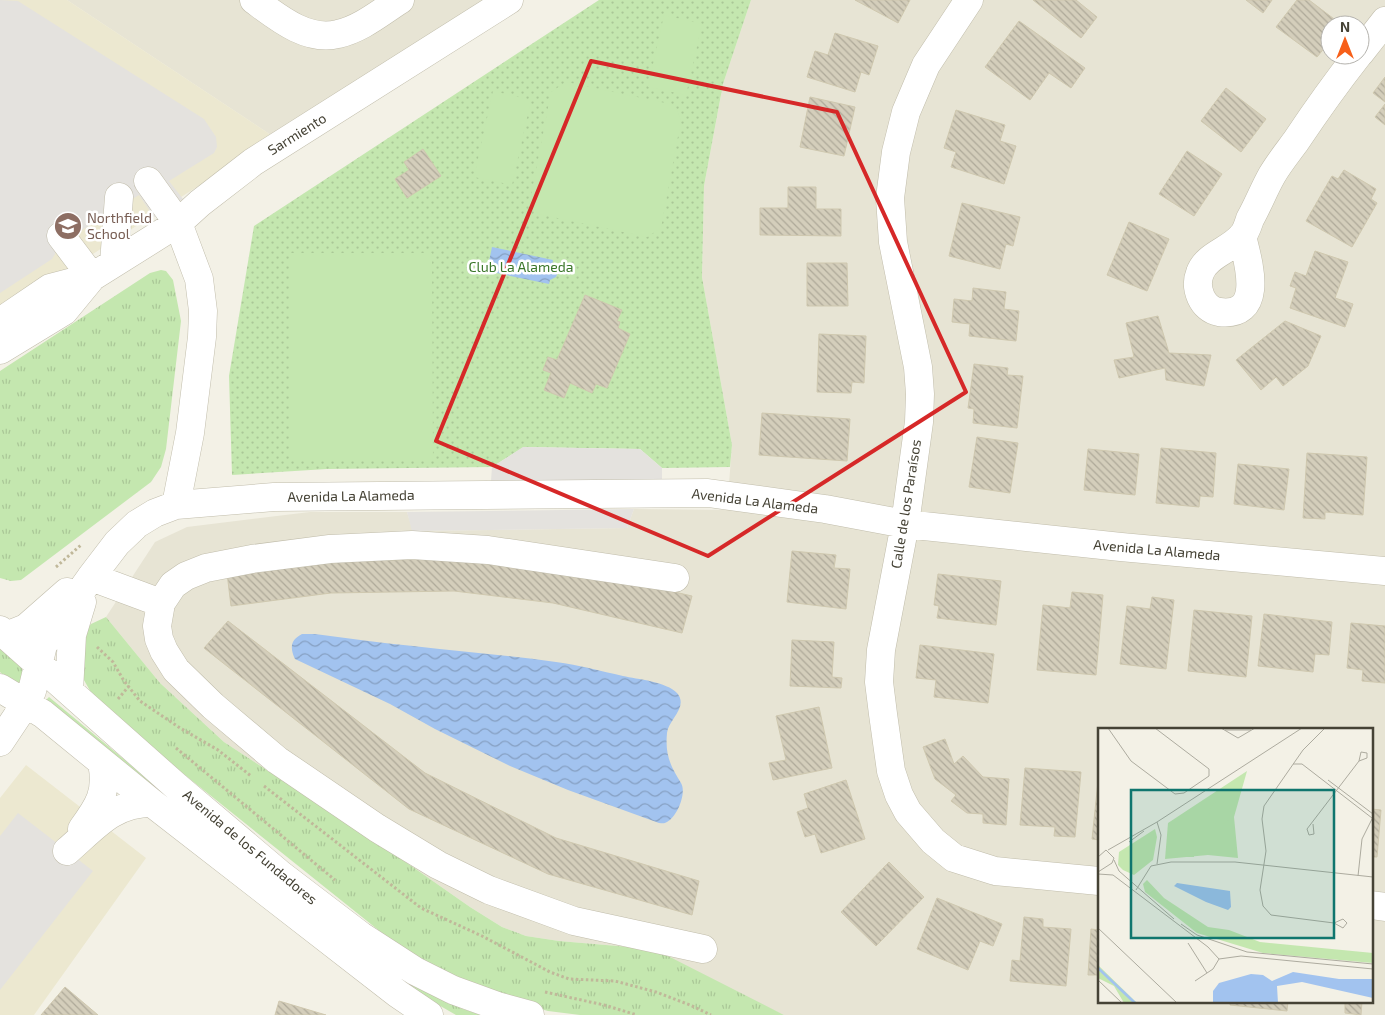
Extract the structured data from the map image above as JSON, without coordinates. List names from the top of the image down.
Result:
{
  "streets": {
    "street": [
      "Sarmiento",
      "Avenida La Alameda",
      "Calle de los Paraísos",
      "Avenida de los Fundadores"
    ]
  },
  "crossings": [
    ["Avenida La Alameda", "Calle de los Paraísos"],
    ["Avenida La Alameda", "Avenida de los Fundadores"]
  ],
  "parks": ["Club La Alameda"],
  "places": {
    "school or university": ["Northfield School"]
  },
  "north": "top"
}
